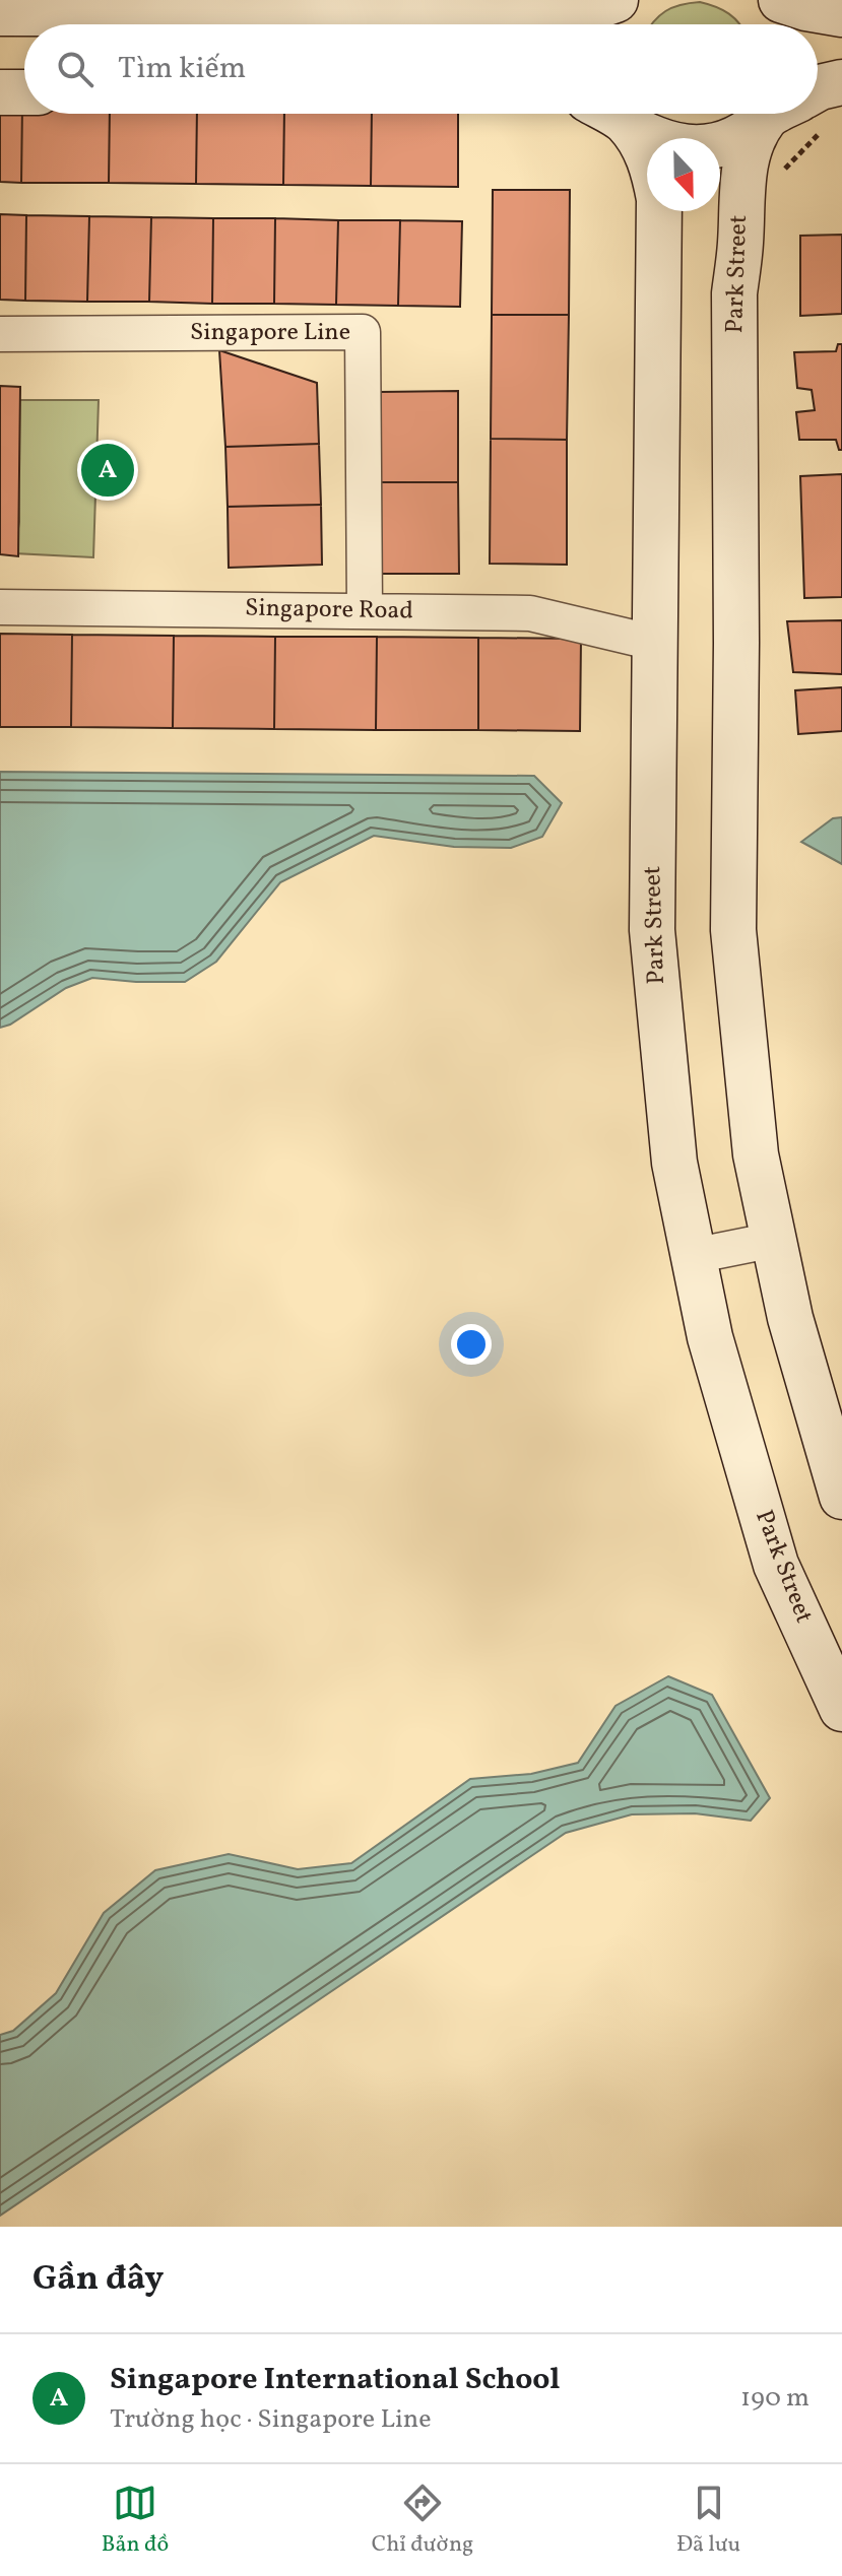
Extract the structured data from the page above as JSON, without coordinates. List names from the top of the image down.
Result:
{
  "streets": {
    "street": ["Park Street", "Singapore Line", "Singapore Road"]
  },
  "crossings": [
    ["Park Street", "Singapore Road"],
    ["Singapore Line", "Singapore Road"]
  ],
  "north": "bottom",
  "page": {
    "search": "Tìm kiếm",
    "pins": "A",
    "heading": "Gần đây",
    "list": [
      {
        "mark": "A",
        "name": "Singapore International School",
        "note": "Trường học · Singapore Line",
        "value": "190 m"
      }
    ],
    "nav": ["Bản đồ", "Chỉ đường", "Đã lưu"]
  }
}
